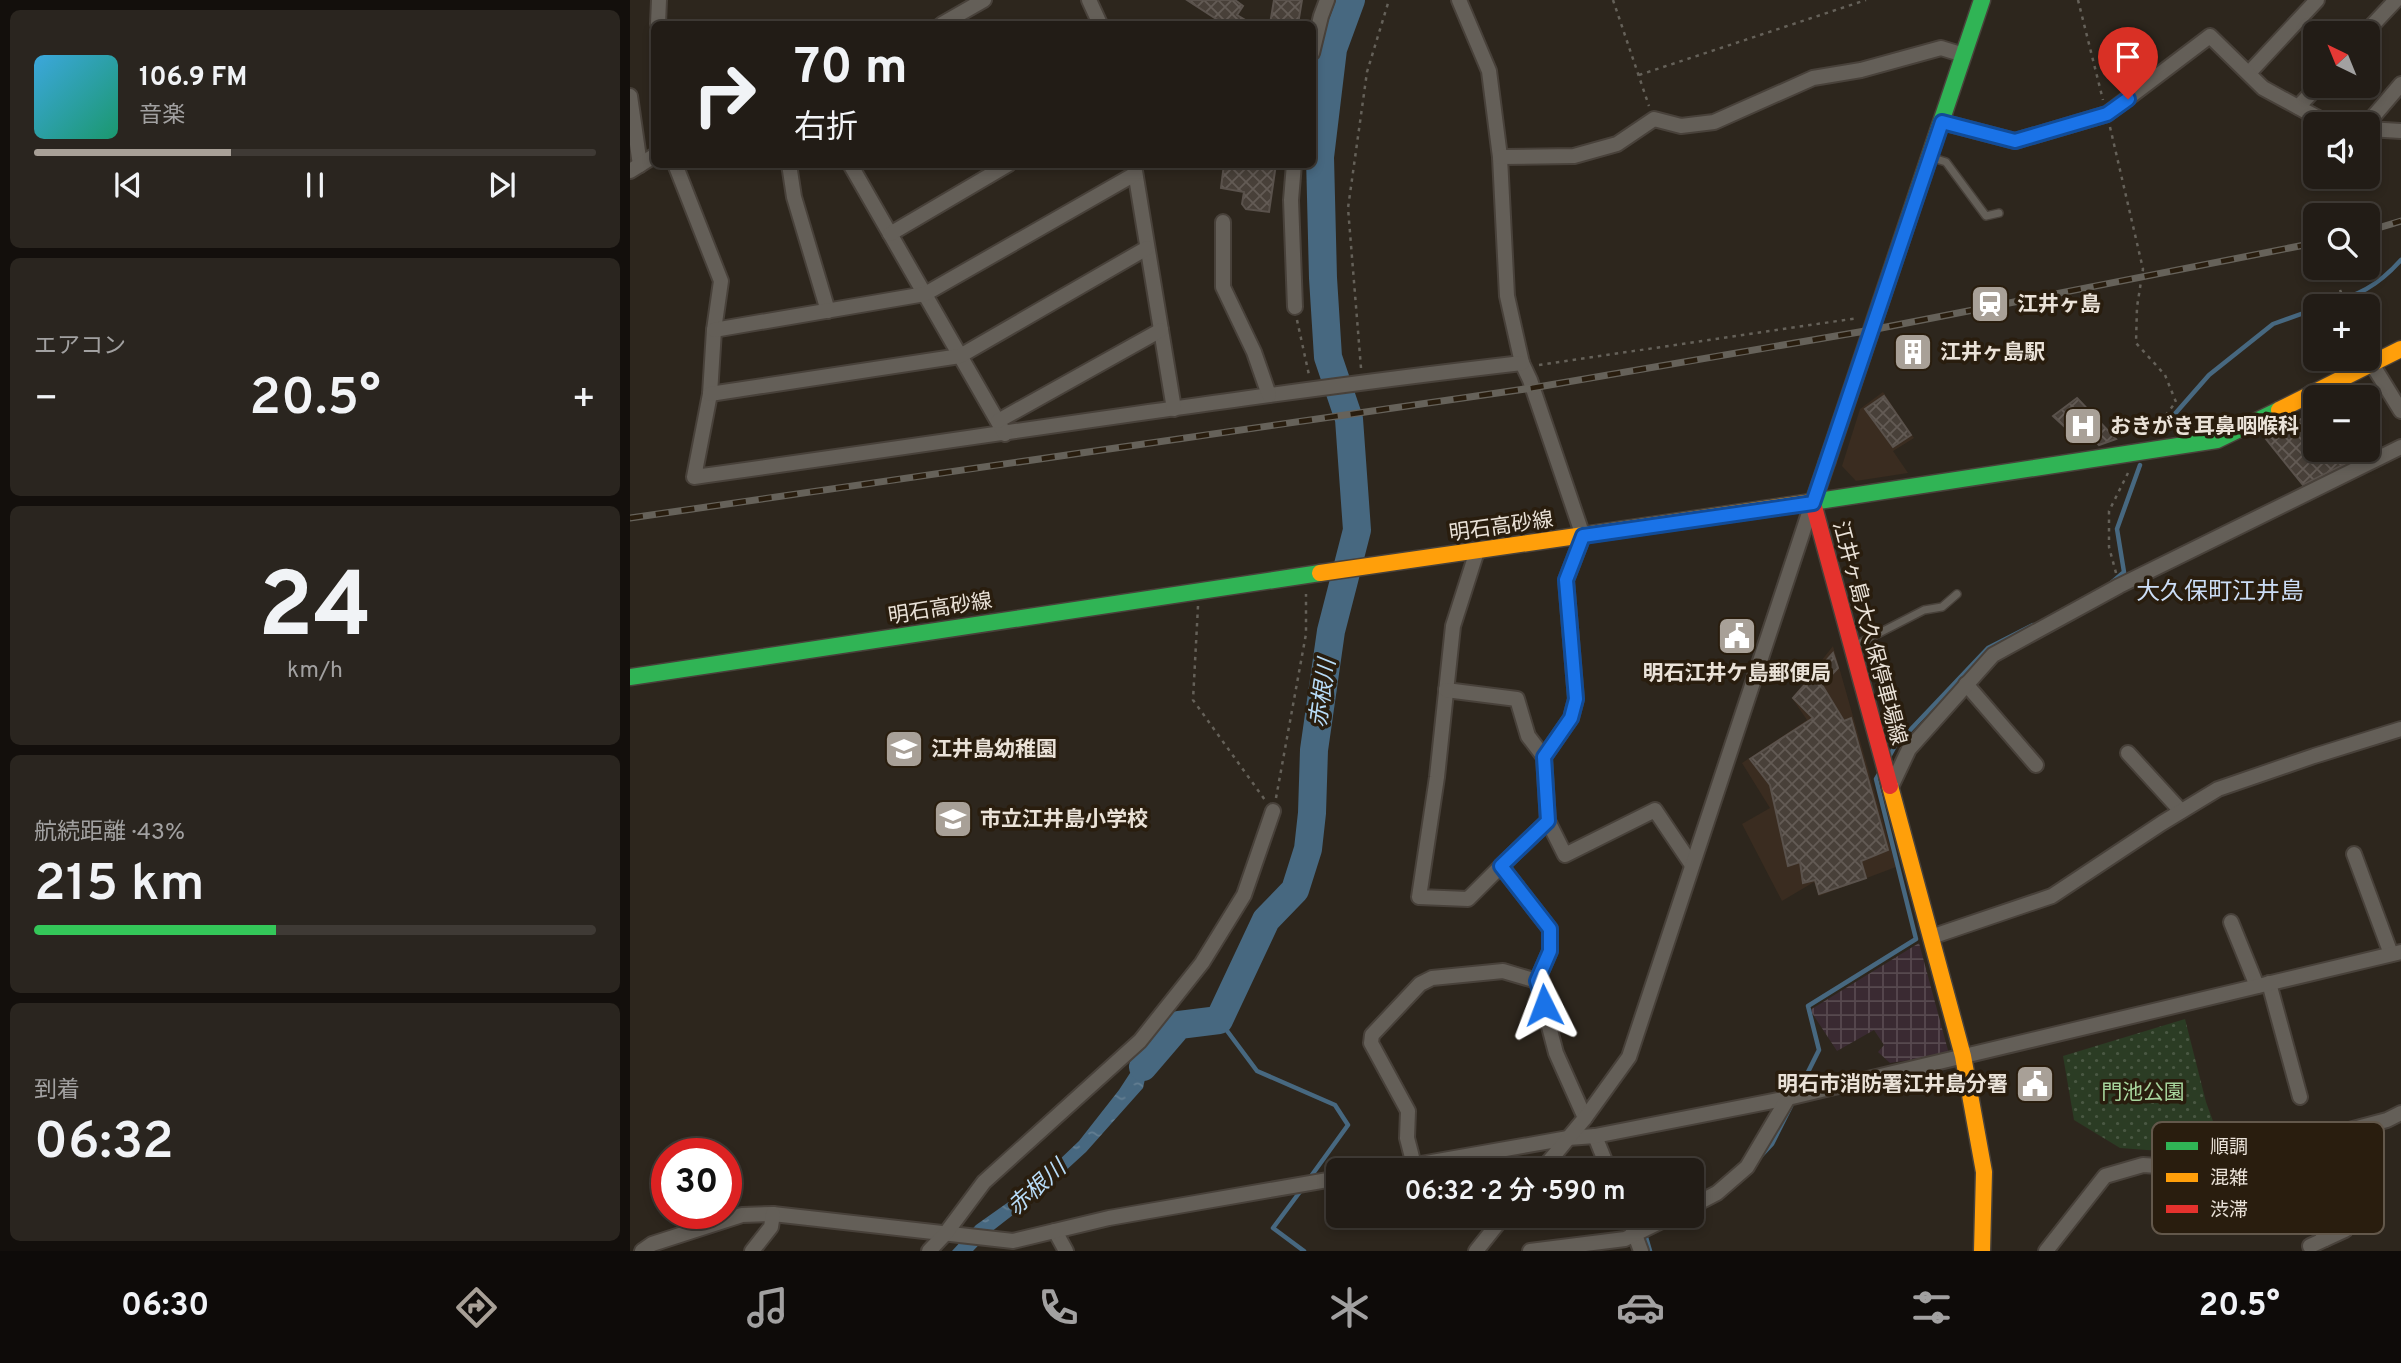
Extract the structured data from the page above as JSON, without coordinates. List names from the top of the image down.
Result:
{
  "streets": {
    "main road": ["明石高砂線", "江井ヶ島大久保停車場線"]
  },
  "crossings": [
    ["明石高砂線", "江井ヶ島大久保停車場線"]
  ],
  "districts": ["大久保町江井島"],
  "water": ["赤根川"],
  "parks": ["門池公園"],
  "places": {
    "station": ["江井ヶ島"],
    "building": ["江井ヶ島駅"],
    "hospital": ["おきがき耳鼻咽喉科"],
    "public building": ["明石江井ケ島郵便局", "明石市消防署江井島分署"],
    "school or university": ["江井島幼稚園", "市立江井島小学校"]
  },
  "legend": ["順調", "混雑", "渋滞"],
  "north": "top left",
  "page": {
    "map_buttons": ["+", "−"],
    "turn": ["70 m", "右折"],
    "song": ["106.9 FM", "音楽"],
    "tile": [
      "エアコン",
      ["24", "km/h"],
      ["航続距離 · 43%", "215 km"],
      ["到着", "06:32"]
    ],
    "heat": ["−", "20.5°", "+"],
    "limit": "30",
    "trip": "06:32 · 2 分 · 590 m",
    "tabs": ["06:30", "20.5°"]
  }
}
